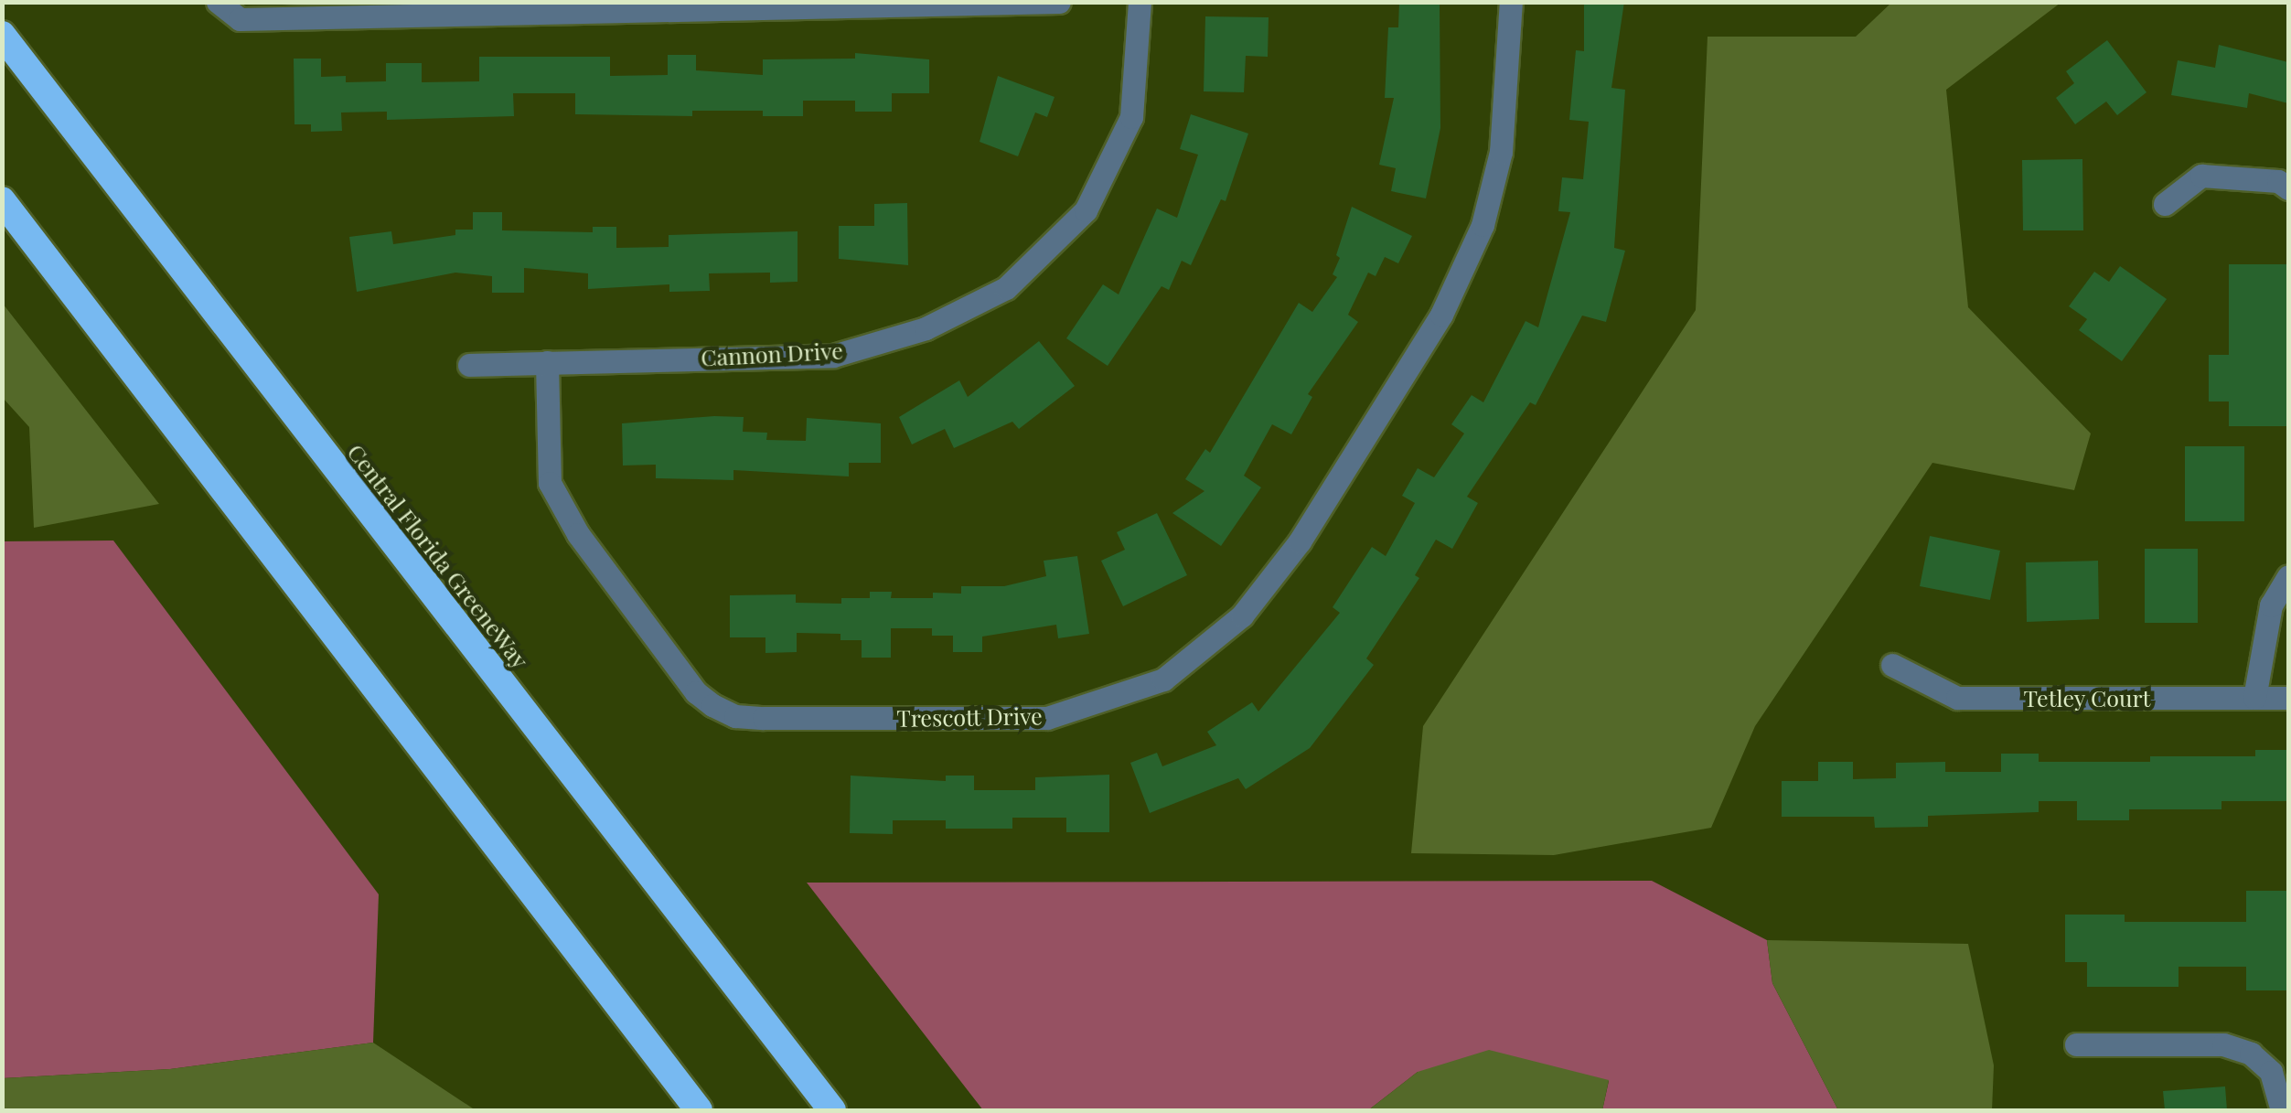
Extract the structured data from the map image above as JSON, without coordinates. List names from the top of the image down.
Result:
{
  "streets": {
    "highway": ["Central Florida GreeneWay"],
    "street": ["Cannon Drive", "Tetley Court", "Trescott Drive"]
  },
  "crossings": [
    ["Cannon Drive", "Trescott Drive"]
  ]
}
